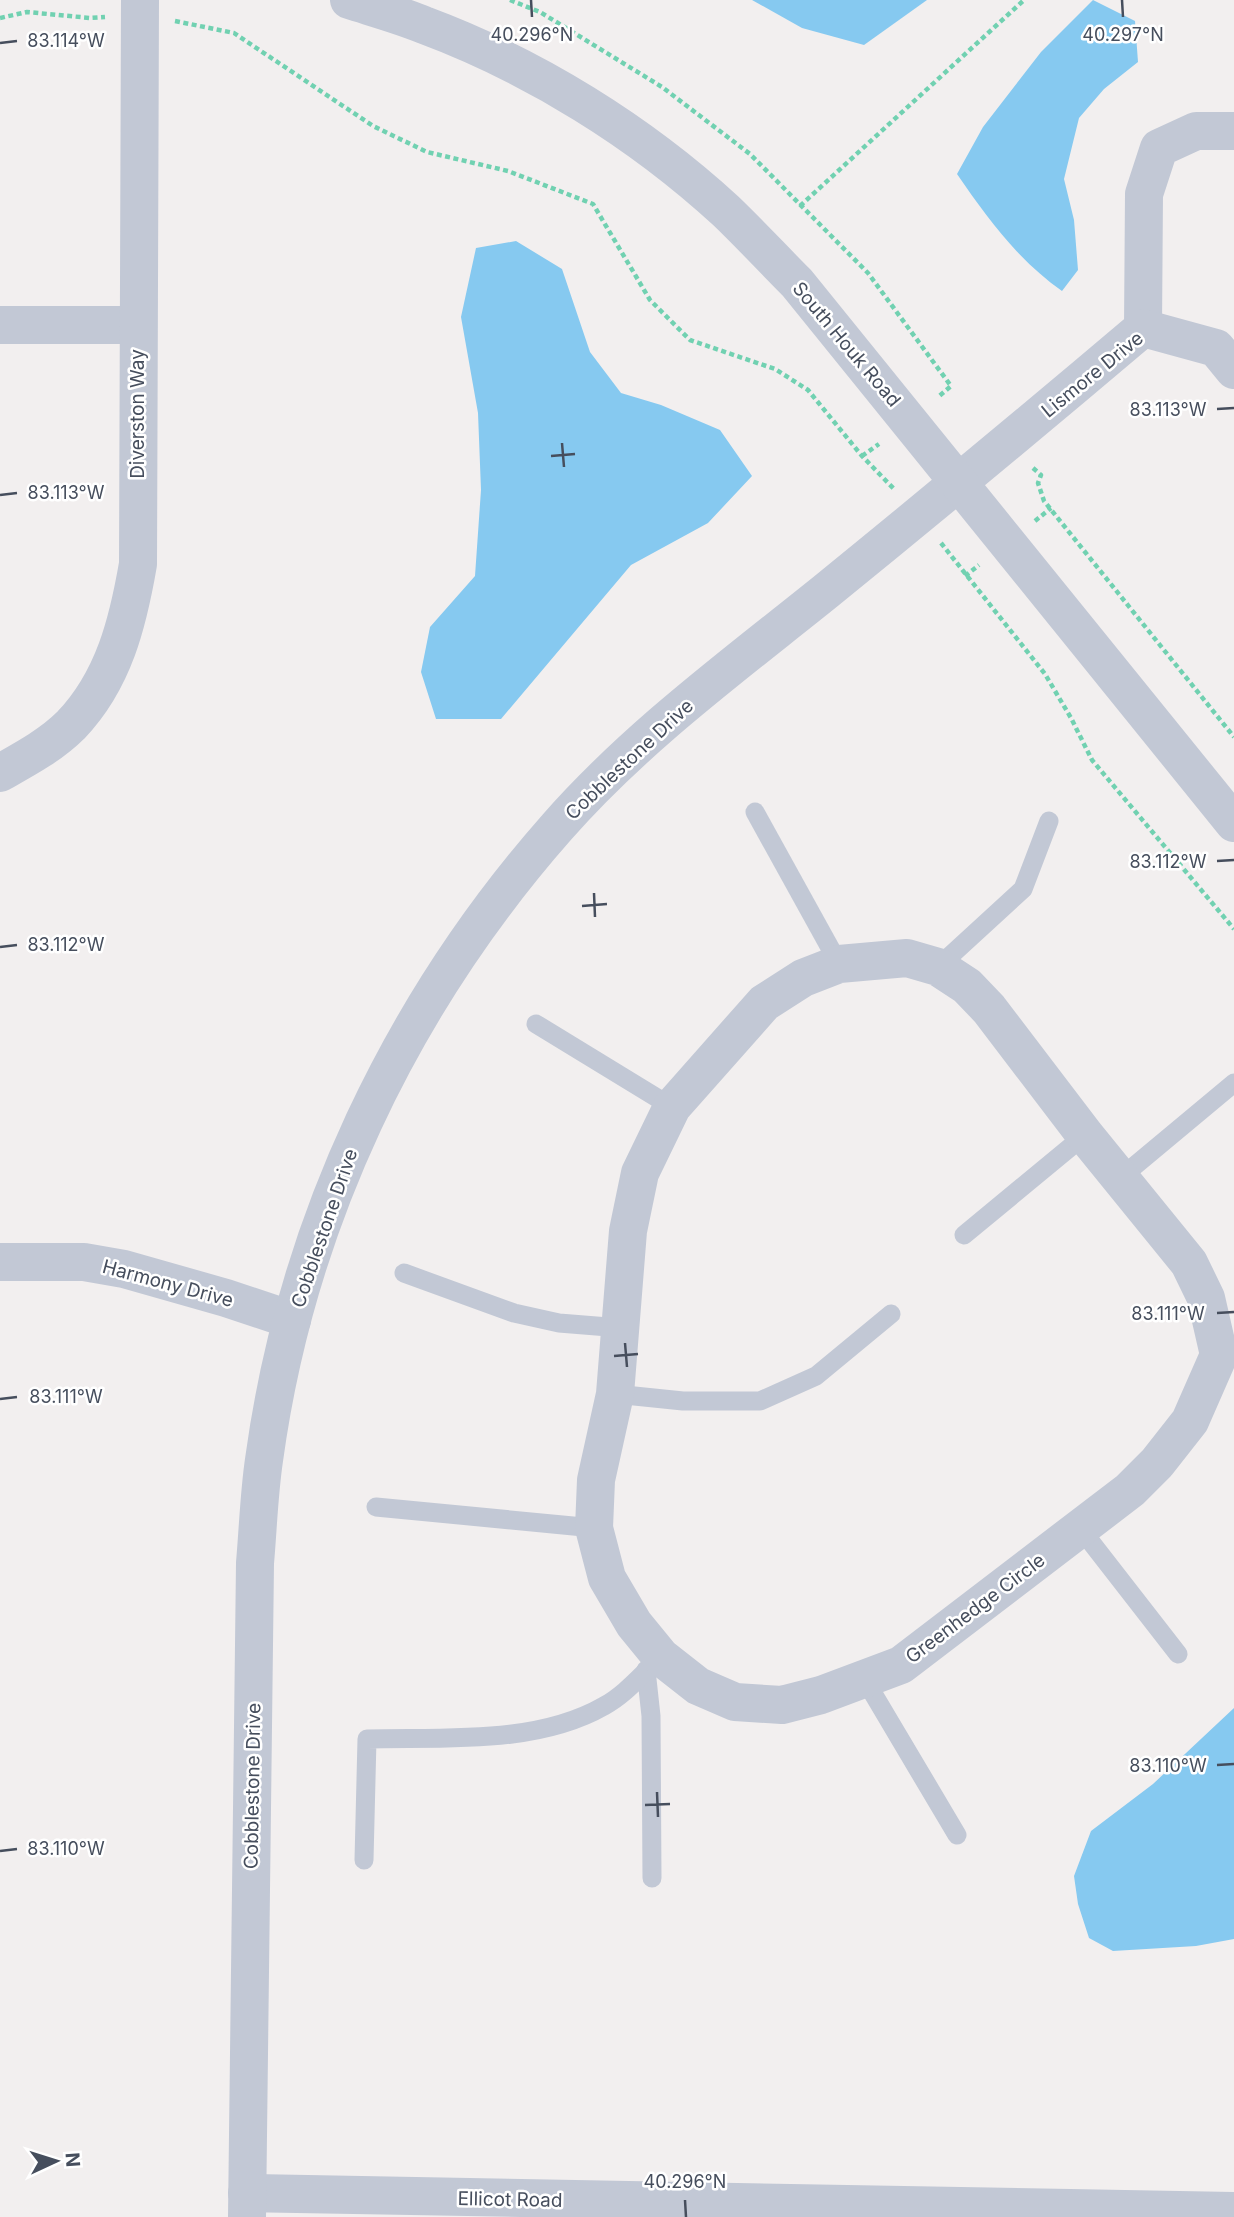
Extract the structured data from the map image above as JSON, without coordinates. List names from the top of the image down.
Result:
{
  "streets": {
    "street": [
      "South Houk Road",
      "Lismore Drive",
      "Diverston Way",
      "Cobblestone Drive",
      "Harmony Drive",
      "Greenhedge Circle",
      "Ellicot Road"
    ]
  },
  "crossings": [
    ["South Houk Road", "Lismore Drive"],
    ["South Houk Road", "Cobblestone Drive"],
    ["Lismore Drive", "Cobblestone Drive"],
    ["Cobblestone Drive", "Harmony Drive"],
    ["Cobblestone Drive", "Ellicot Road"]
  ],
  "north": "right",
  "coordinates": [
    "40.296°N",
    "40.297°N",
    "83.114°W",
    "83.113°W",
    "83.112°W",
    "83.111°W",
    "83.110°W"
  ]
}
